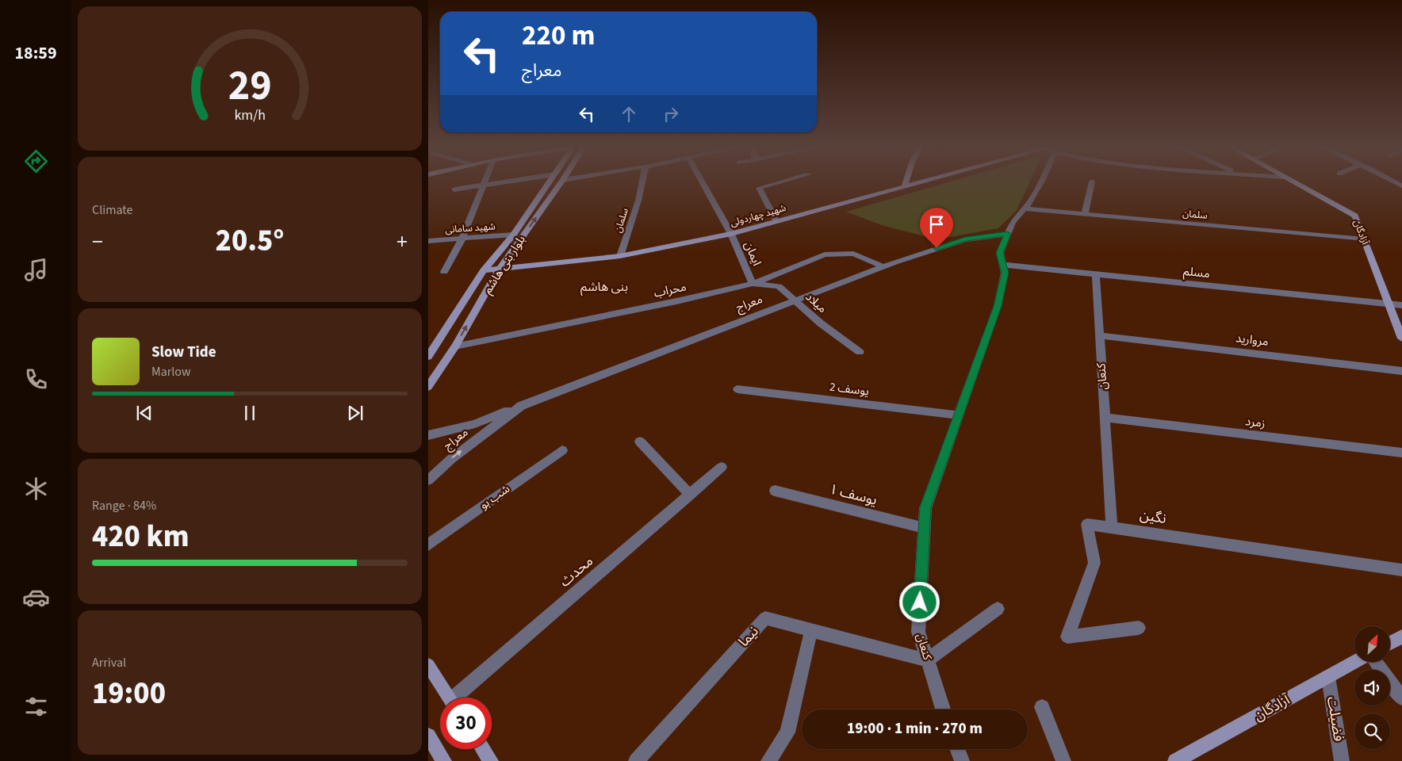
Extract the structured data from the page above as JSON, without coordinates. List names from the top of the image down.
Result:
{
  "streets": {
    "street": [
      "سلمان",
      "شهید چهاردولی",
      "شهید سامانی",
      "آزادگان",
      "ایمان",
      "بلوار بنی هاشم",
      "مسلم",
      "محراب",
      "میلاد",
      "معراج",
      "مروارید",
      "کنعان",
      "یوسف 2",
      "زمرد",
      "یوسف ۱",
      "شب بو",
      "نگین",
      "محدث",
      "نیما",
      "فضیلت"
    ]
  },
  "crossings": [
    ["سلمان", "شهید چهاردولی"],
    ["سلمان", "آزادگان"],
    ["شهید چهاردولی", "ایمان"],
    ["شهید چهاردولی", "بلوار بنی هاشم"],
    ["شهید سامانی", "بلوار بنی هاشم"],
    ["آزادگان", "مسلم"],
    ["آزادگان", "فضیلت"],
    ["ایمان", "محراب"],
    ["ایمان", "میلاد"],
    ["بلوار بنی هاشم", "محراب"],
    ["مسلم", "کنعان"],
    ["محراب", "میلاد"],
    ["محراب", "معراج"],
    ["میلاد", "معراج"],
    ["معراج", "کنعان"],
    ["مروارید", "کنعان"],
    ["کنعان", "یوسف 2"],
    ["کنعان", "زمرد"],
    ["کنعان", "یوسف ۱"],
    ["کنعان", "نگین"],
    ["کنعان", "نیما"]
  ],
  "districts": ["بنی هاشم"],
  "north": "top right",
  "page": {
    "tabs": "18:59",
    "turn": ["220 m", "معراج"],
    "tile": [
      "Climate",
      ["Range · 84%", "420 km"],
      ["Arrival", "19:00"]
    ],
    "heat": ["−", "20.5°", "+"],
    "song": ["Slow Tide", "Marlow"],
    "limit": "30",
    "trip": "19:00 · 1 min · 270 m",
    "gauge": ["29", "km/h"]
  }
}
